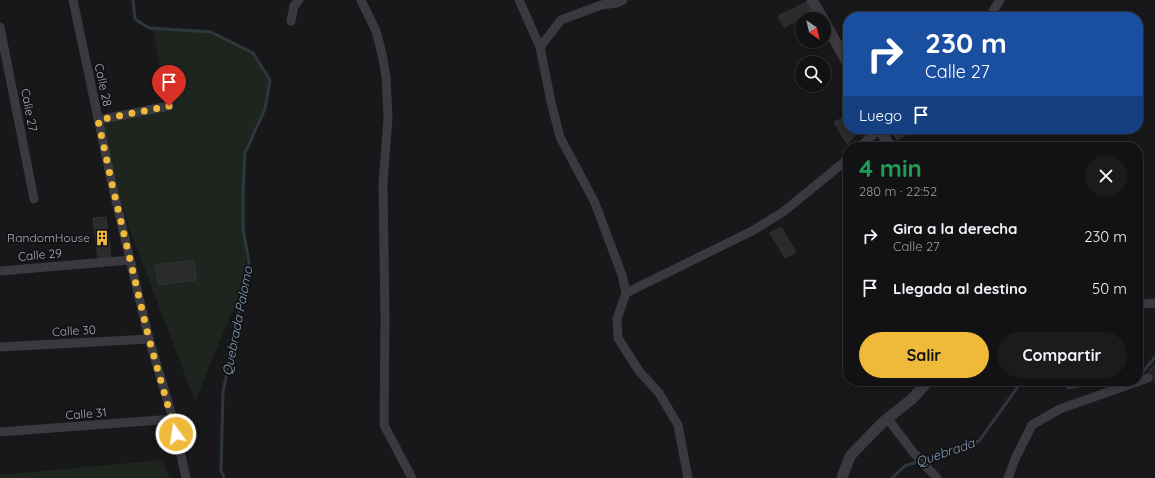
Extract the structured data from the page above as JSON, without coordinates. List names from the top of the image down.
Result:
{
  "streets": {
    "street": [
      "Calle 28",
      "Calle 27",
      "Calle 29",
      "Calle 30",
      "Calle 31"
    ]
  },
  "crossings": [
    ["Calle 28", "Calle 29"],
    ["Calle 28", "Calle 30"],
    ["Calle 28", "Calle 31"]
  ],
  "water": ["Quebrada Palomo", "Quebrada"],
  "places": {
    "building": ["RandomHouse"]
  },
  "north": "bottom right",
  "page": {
    "turn": ["230 m", "Calle 27"],
    "then": "Luego",
    "heading": ["4 min", "280 m · 22:52"],
    "list": [
      {
        "name": "Gira a la derecha",
        "note": "Calle 27",
        "value": "230 m"
      },
      {
        "name": "Llegada al destino",
        "value": "50 m"
      }
    ],
    "buttons": ["Salir", "Compartir"]
  }
}
